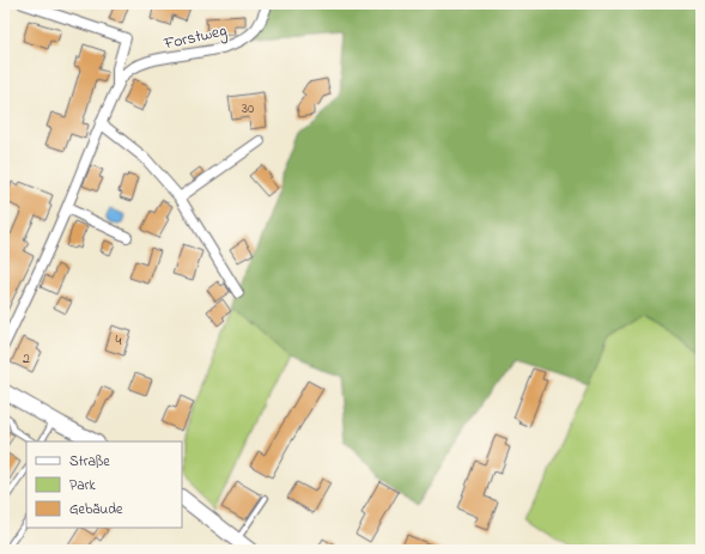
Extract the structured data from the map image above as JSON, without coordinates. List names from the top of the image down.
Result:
{
  "streets": {
    "street": ["Forstweg"]
  },
  "house_numbers": ["30", "4", "2"],
  "legend": ["Straße", "Park", "Gebäude"]
}
